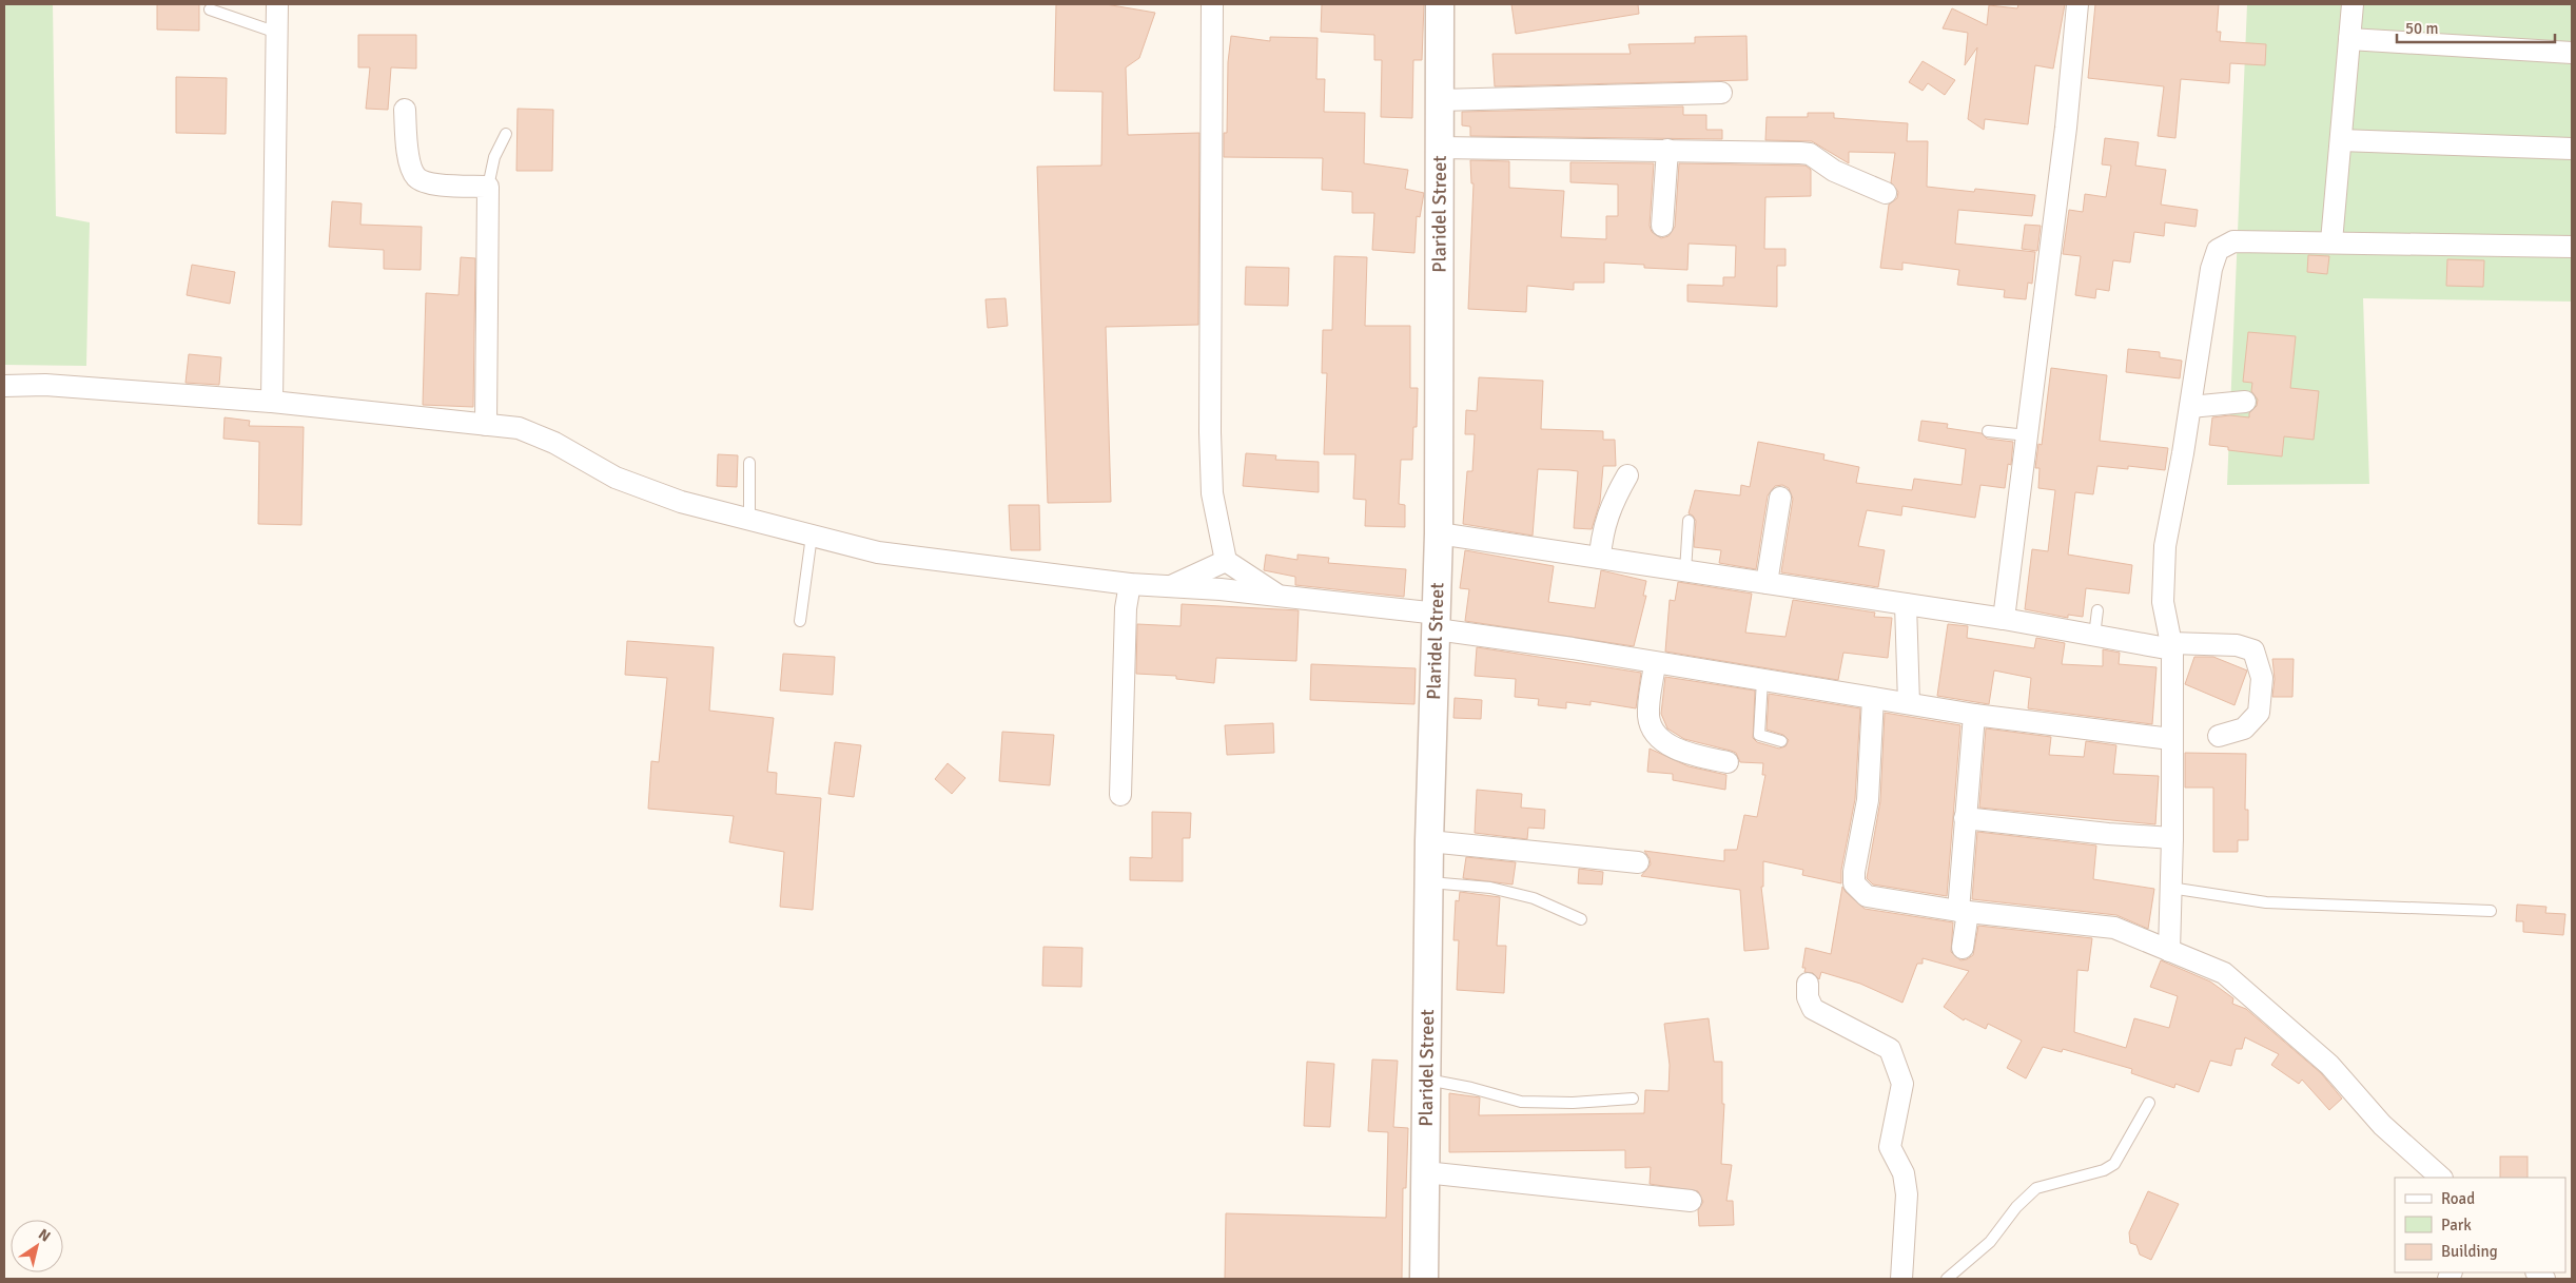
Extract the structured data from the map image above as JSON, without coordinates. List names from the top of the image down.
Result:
{
  "streets": {
    "street": ["Plaridel Street"]
  },
  "legend": ["Road", "Park", "Building"],
  "scale_bar": "50 m",
  "north": "top right"
}
